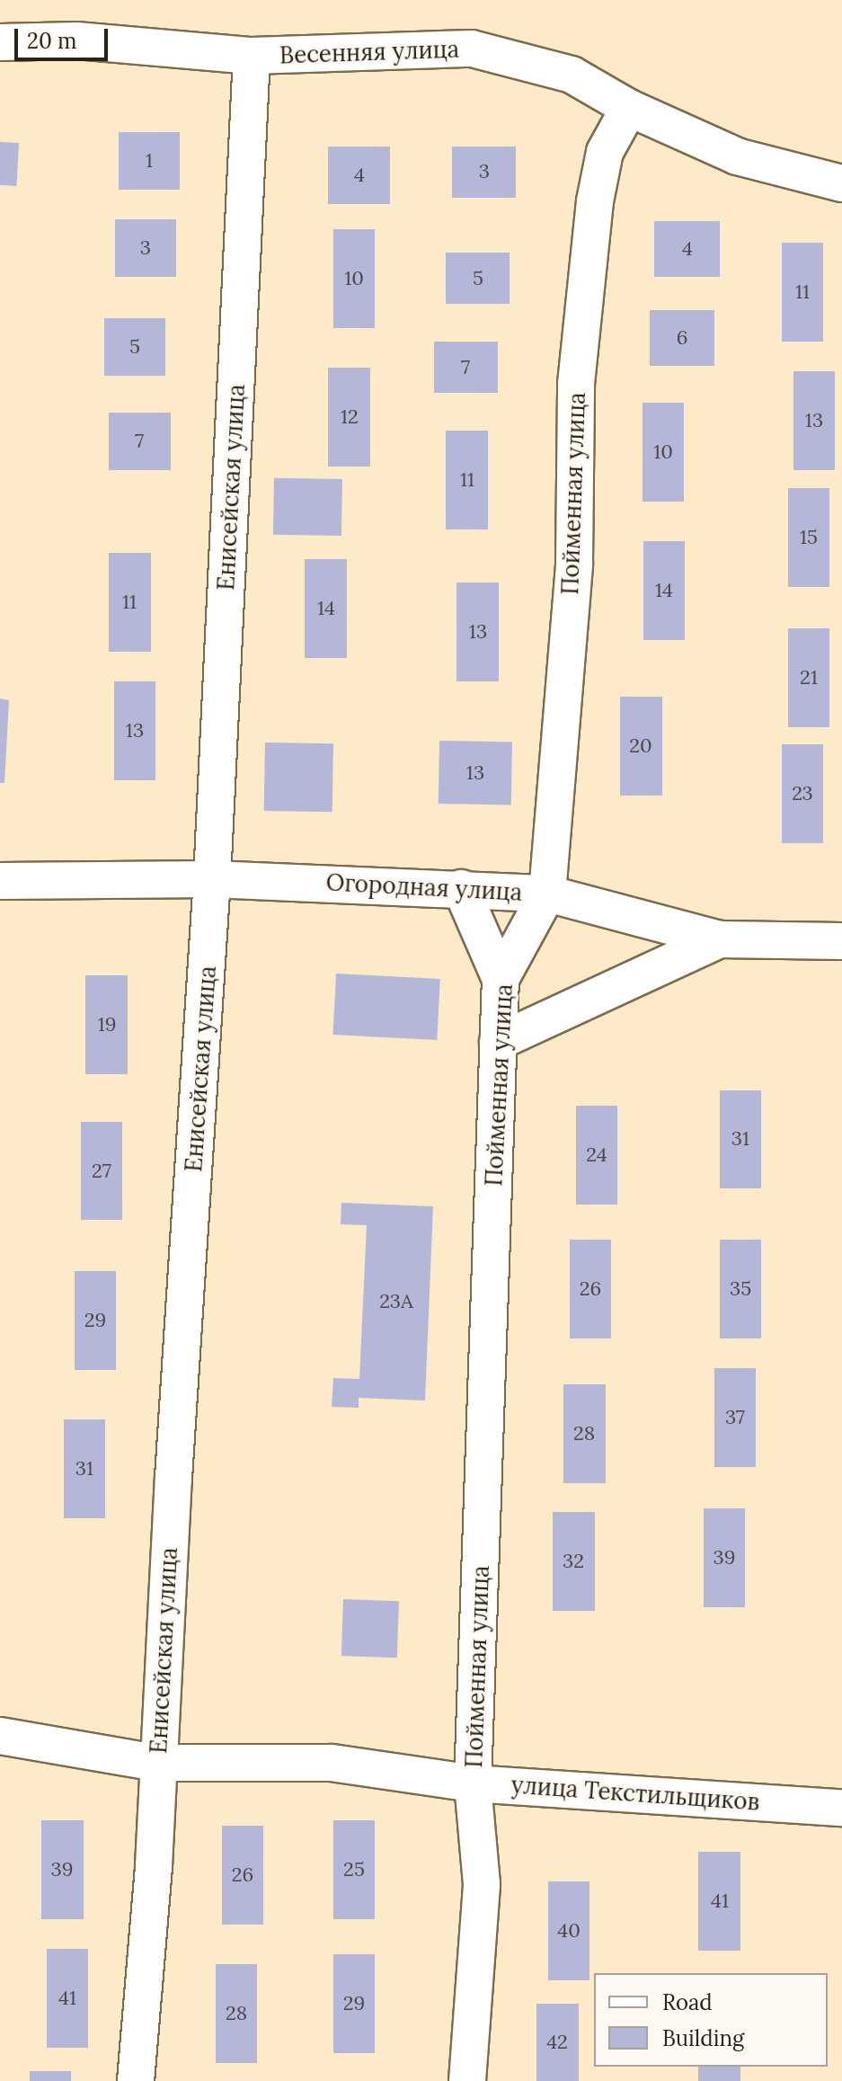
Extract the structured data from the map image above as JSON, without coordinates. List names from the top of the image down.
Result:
{
  "streets": {
    "street": [
      "Весенняя улица",
      "Енисейская улица",
      "Пойменная улица",
      "Огородная улица",
      "улица Текстильщиков"
    ]
  },
  "crossings": [
    ["Весенняя улица", "Енисейская улица"],
    ["Весенняя улица", "Пойменная улица"],
    ["Енисейская улица", "Огородная улица"],
    ["Енисейская улица", "улица Текстильщиков"],
    ["Пойменная улица", "Огородная улица"],
    ["Пойменная улица", "улица Текстильщиков"]
  ],
  "house_numbers": [
    "1",
    "3",
    "4",
    "3",
    "4",
    "10",
    "5",
    "11",
    "6",
    "5",
    "7",
    "12",
    "13",
    "7",
    "10",
    "11",
    "15",
    "14",
    "11",
    "14",
    "13",
    "21",
    "13",
    "20",
    "13",
    "23",
    "19",
    "31",
    "24",
    "27",
    "26",
    "35",
    "23А",
    "29",
    "37",
    "28",
    "31",
    "39",
    "32",
    "39",
    "25",
    "26",
    "41",
    "40",
    "41",
    "29",
    "28",
    "42"
  ],
  "legend": ["Road", "Building"],
  "scale_bar": "20 m"
}
